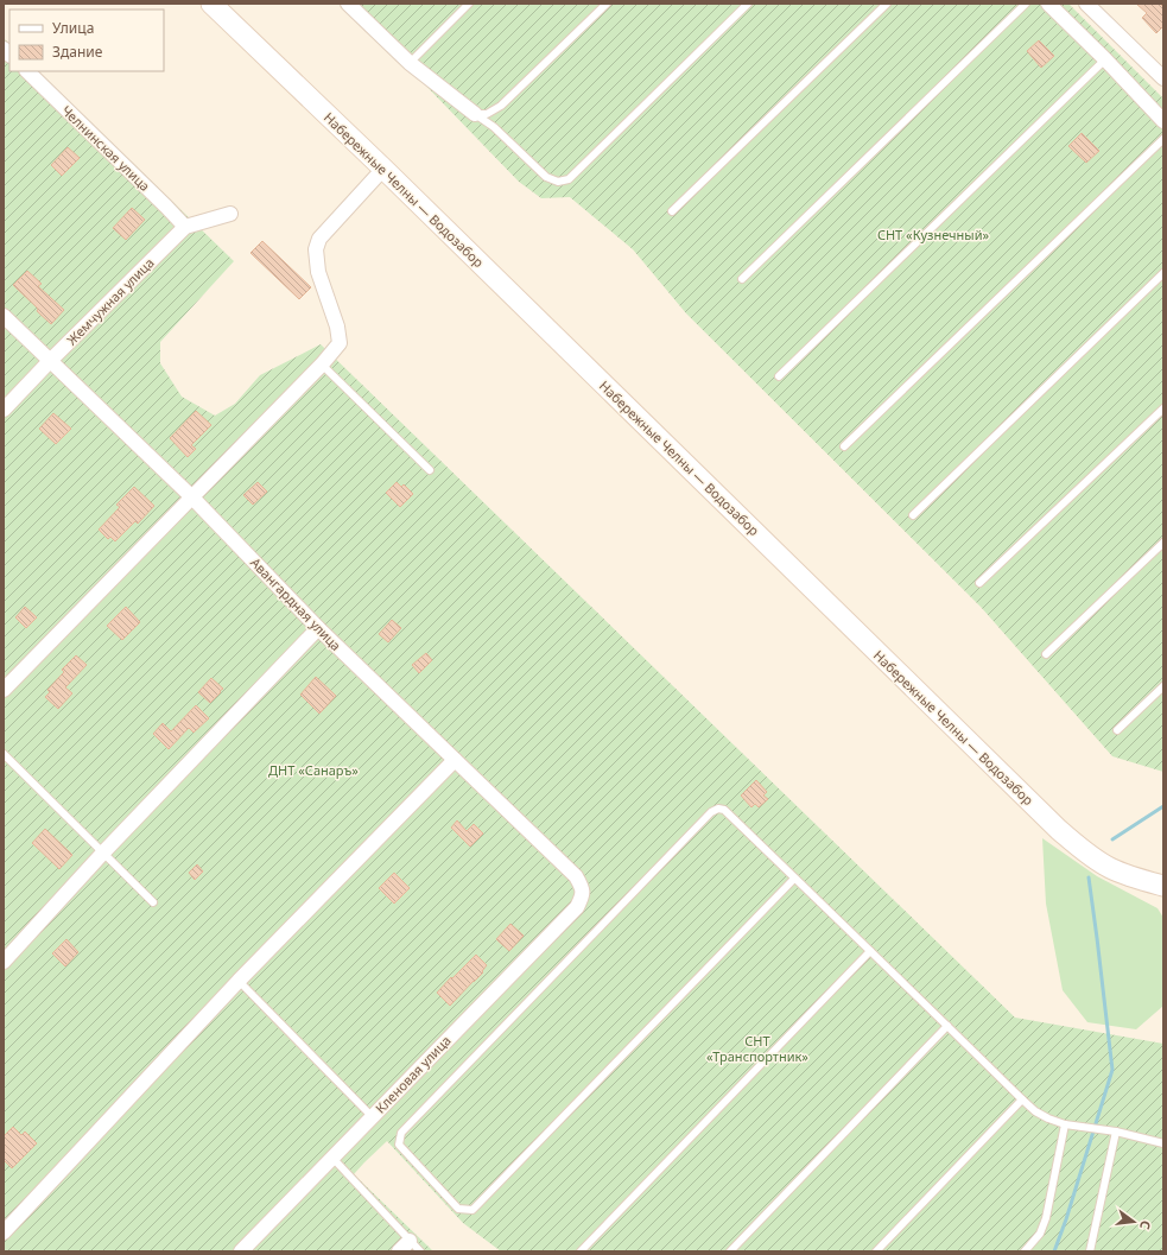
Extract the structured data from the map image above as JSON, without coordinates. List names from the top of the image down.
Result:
{
  "streets": {
    "main road": ["Набережные Челны — Водозабор"],
    "street": [
      "Челнинская улица",
      "Жемчужная улица",
      "Авангардная улица",
      "Кленовая улица"
    ]
  },
  "crossings": [
    ["Челнинская улица", "Жемчужная улица"],
    ["Жемчужная улица", "Авангардная улица"],
    ["Авангардная улица", "Кленовая улица"]
  ],
  "parks": ["СНТ «Кузнечный»", "ДНТ «Санаръ»", "СНТ «Транспортник»"],
  "legend": ["Улица", "Здание"],
  "north": "right"
}
